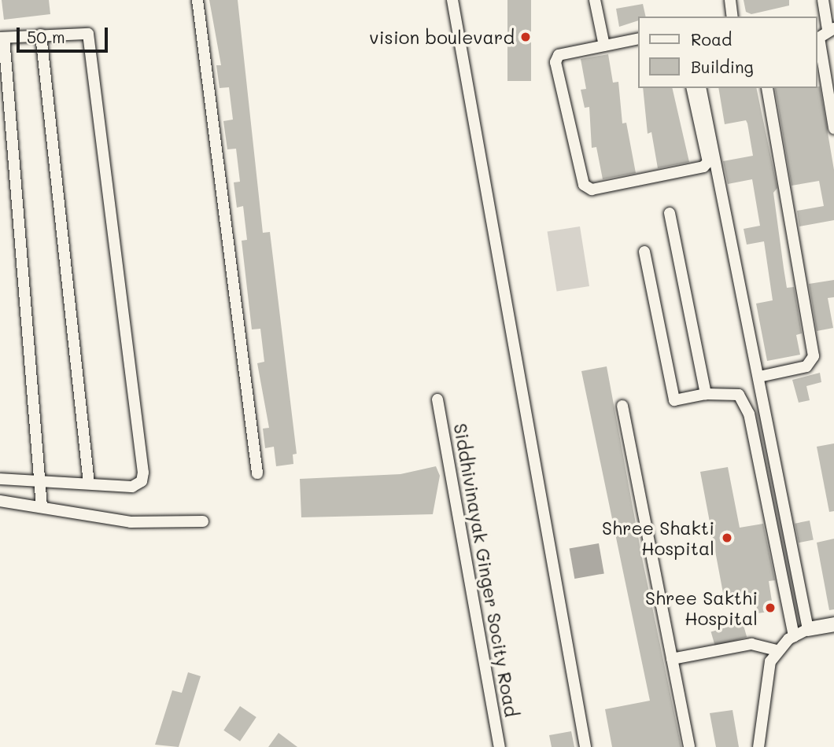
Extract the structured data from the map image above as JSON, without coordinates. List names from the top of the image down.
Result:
{
  "streets": {
    "street": ["Siddhivinayak Ginger Socity Road"]
  },
  "places": ["vision boulevard", "Shree Shakti Hospital", "Shree Sakthi Hospital"],
  "legend": ["Road", "Building"],
  "scale_bar": "50 m"
}
